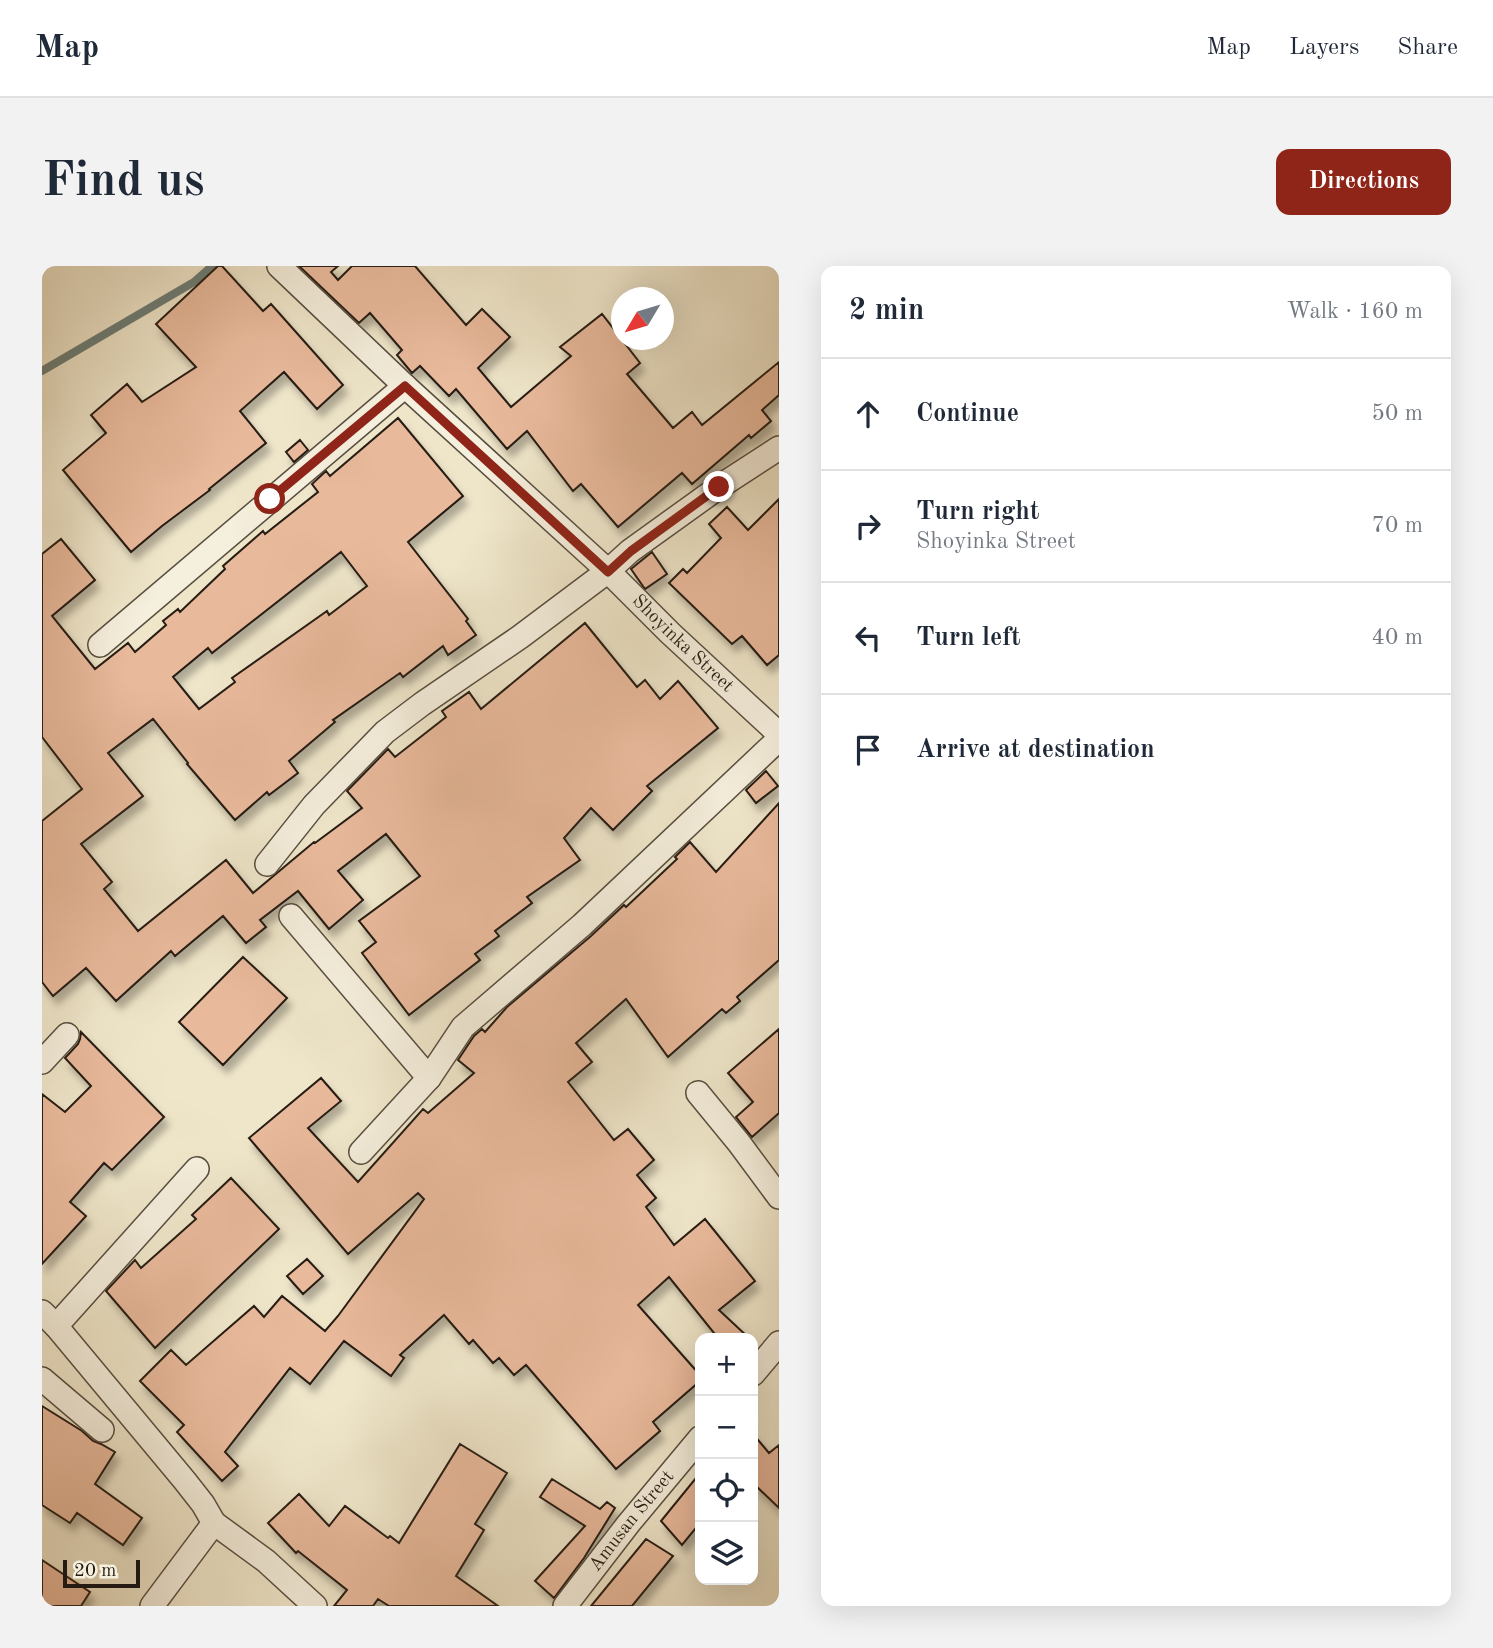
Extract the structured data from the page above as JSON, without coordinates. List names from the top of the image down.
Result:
{
  "streets": {
    "street": ["Shoyinka Street", "Amusan Street"]
  },
  "scale_bar": "20 m",
  "north": "bottom left",
  "page": {
    "header": "Map",
    "nav": ["Map", "Layers", "Share"],
    "buttons": "Directions",
    "title": "Find us",
    "heading": ["2 min", "Walk · 160 m"],
    "list": [
      ["Continue", "50 m"],
      ["Turn right", "Shoyinka Street", "70 m"],
      ["Turn left", "40 m"],
      "Arrive at destination"
    ],
    "map_buttons": ["+", "−"],
    "scale": "20 m"
  }
}
